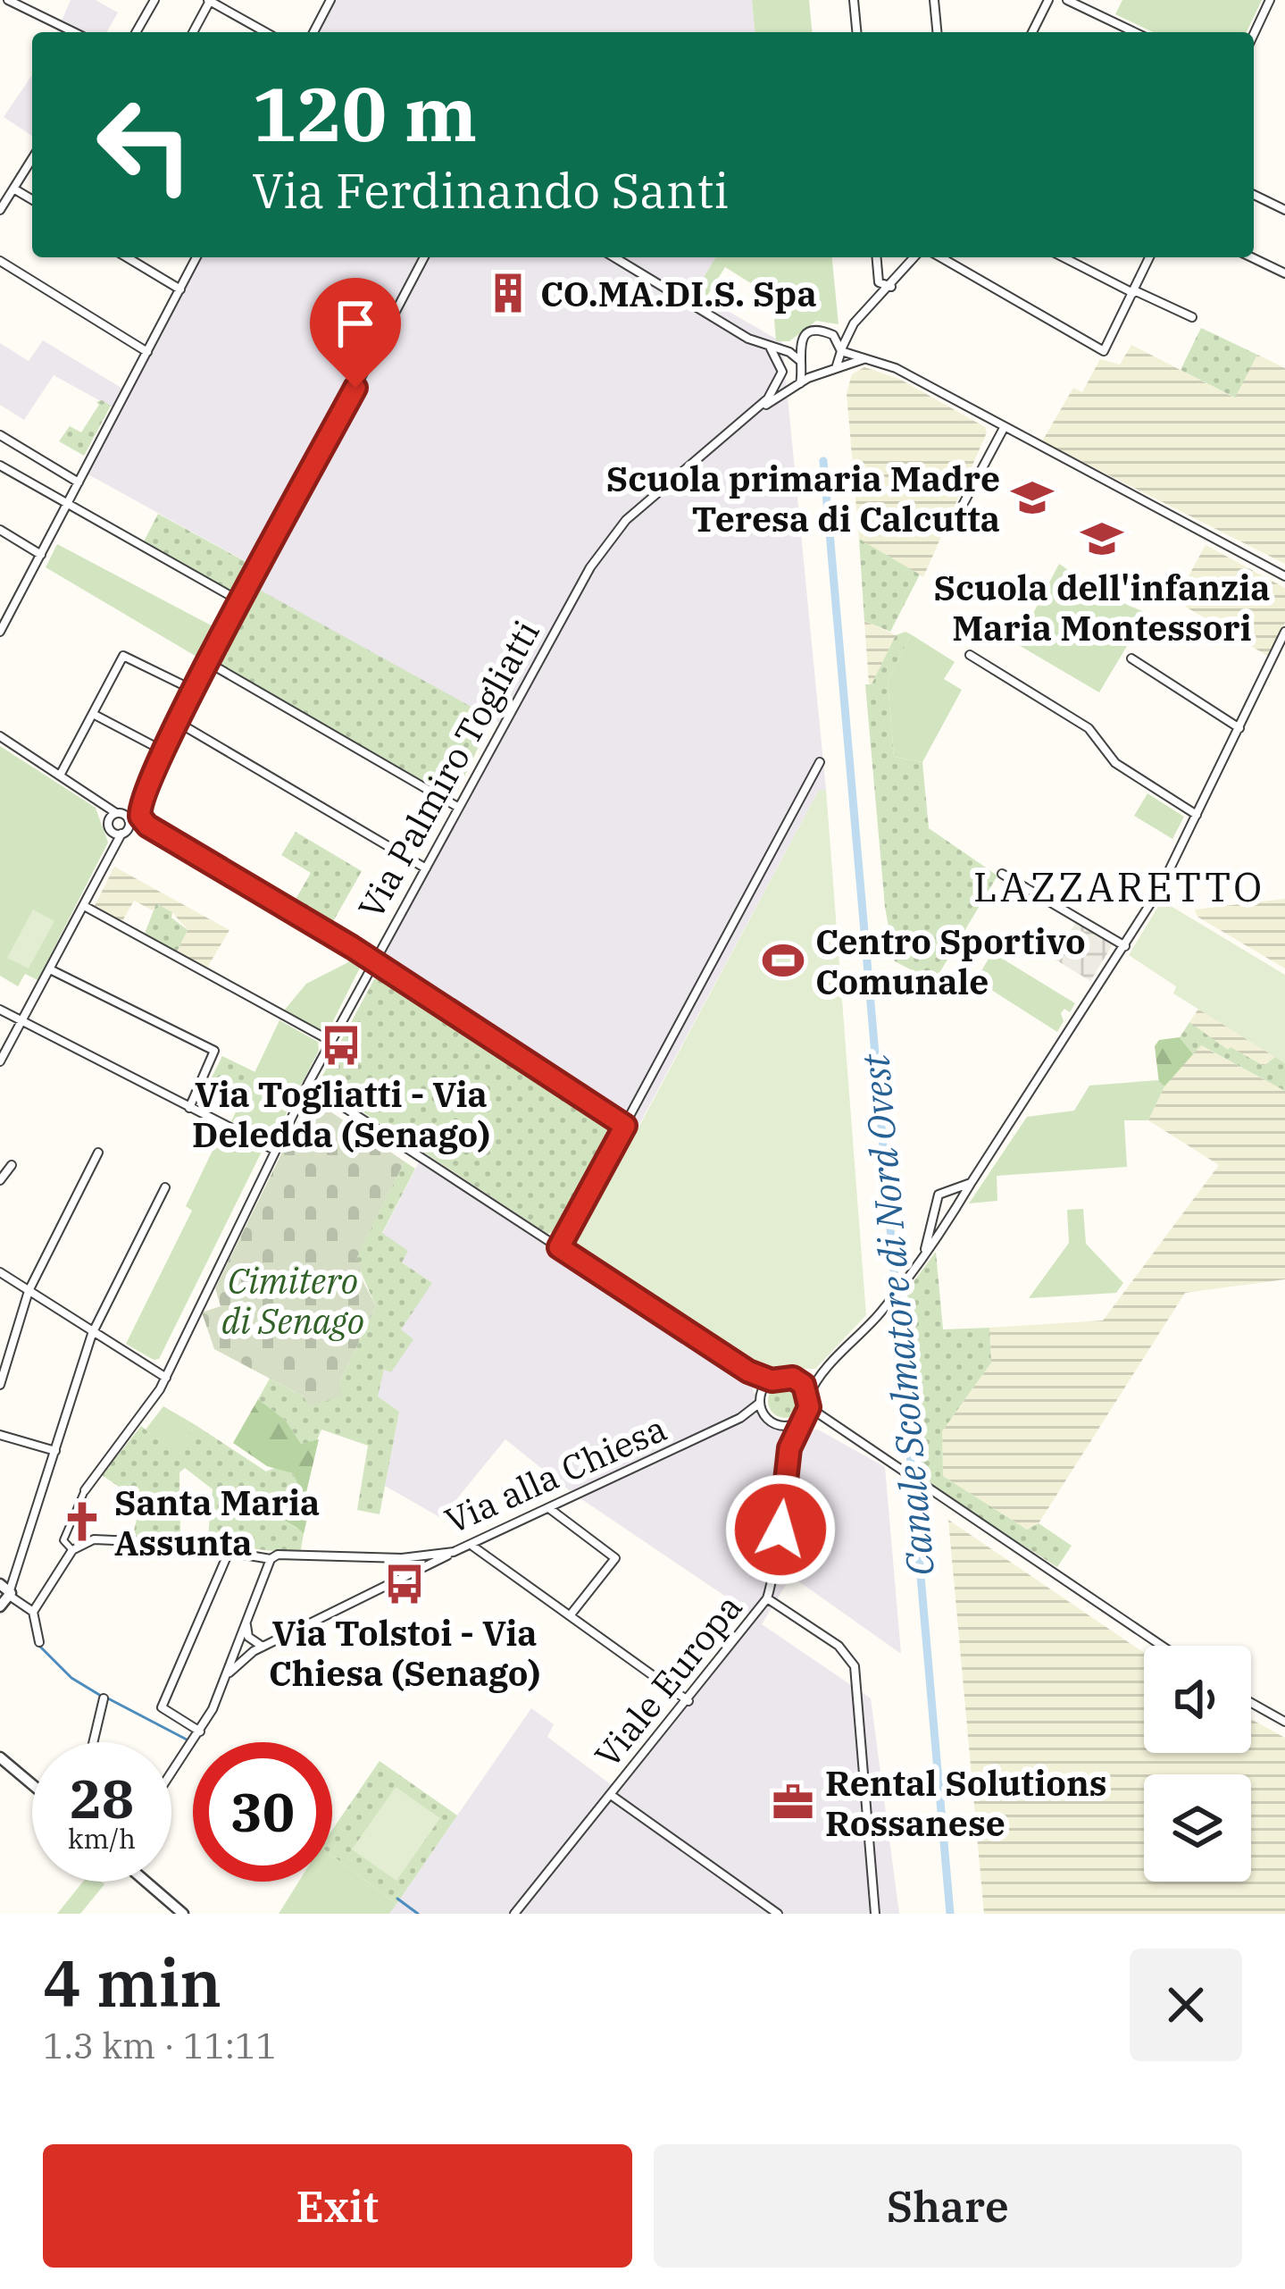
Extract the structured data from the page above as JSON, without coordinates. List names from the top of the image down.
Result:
{
  "streets": {
    "street": ["Via Palmiro Togliatti", "Via alla Chiesa", "Viale Europa"]
  },
  "crossings": [
    ["Via alla Chiesa", "Viale Europa"]
  ],
  "districts": ["LAZZARETTO"],
  "water": ["Canale Scolmatore di Nord Ovest"],
  "parks": ["Cimitero di Senago"],
  "places": {
    "building": ["CO.MA.DI.S. Spa"],
    "school or university": ["Scuola primaria Madre Teresa di Calcutta", "Scuola dell'infanzia Maria Montessori"],
    "sports": ["Centro Sportivo Comunale"],
    "bus stop": ["Via Togliatti - Via Deledda (Senago)", "Via Tolstoi - Via Chiesa (Senago)"],
    "church": ["Santa Maria Assunta"],
    "office": ["Rental Solutions Rossanese"]
  },
  "page": {
    "turn": ["120 m", "Via Ferdinando Santi"],
    "speed": "28 km/h",
    "limit": "30",
    "heading": ["4 min", "1.3 km · 11:11"],
    "buttons": ["Exit", "Share"]
  }
}
